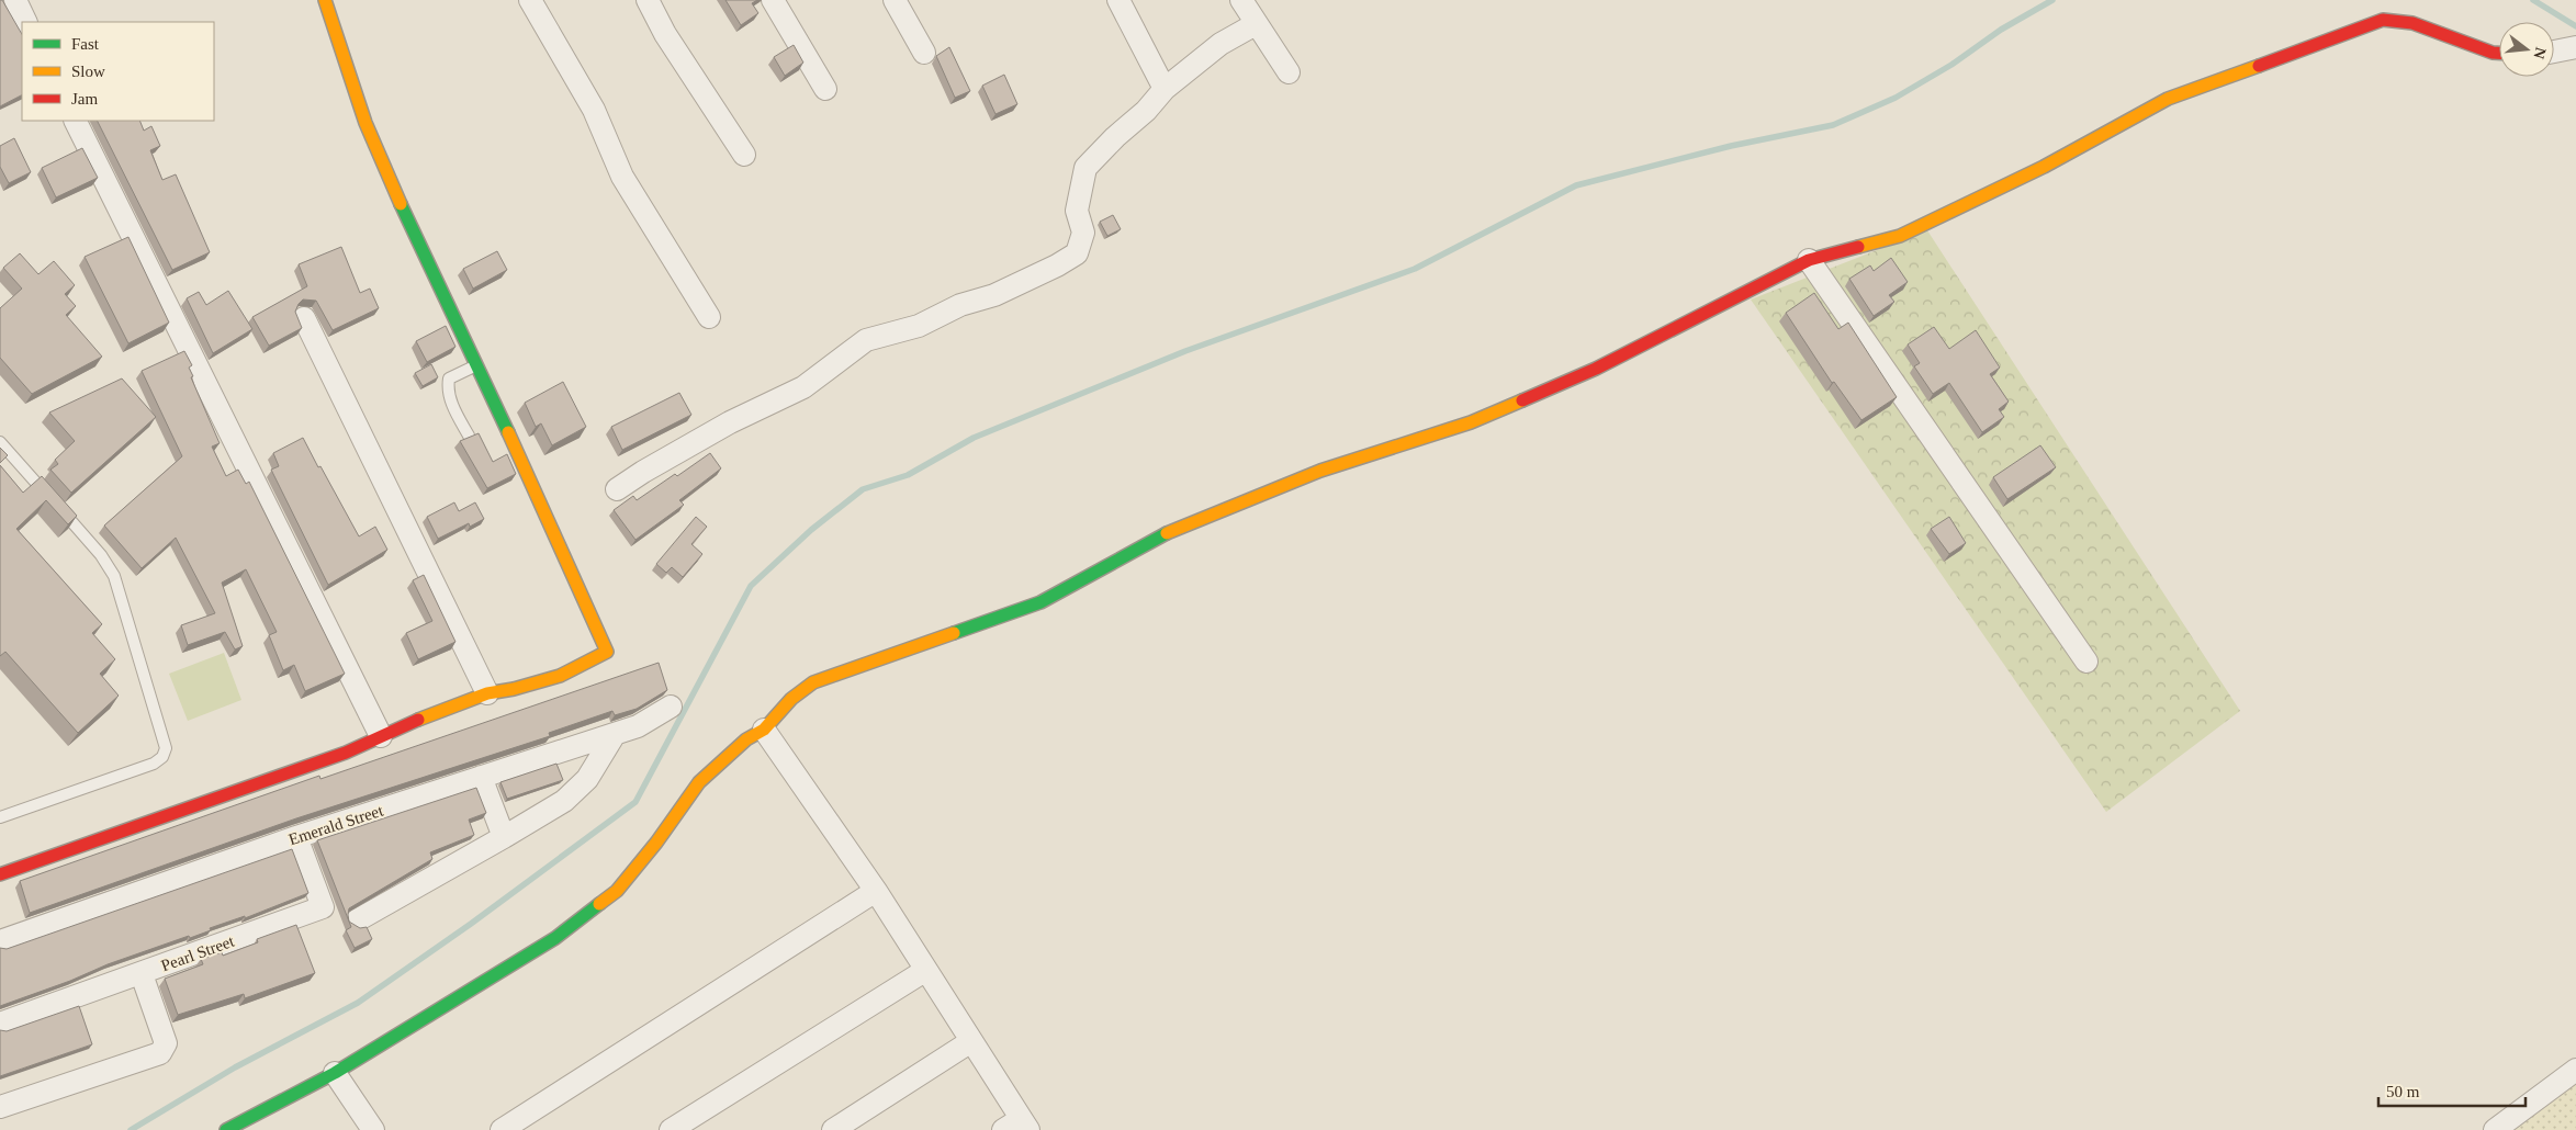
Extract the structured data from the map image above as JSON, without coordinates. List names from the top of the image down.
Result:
{
  "streets": {
    "street": ["Emerald Street", "Pearl Street"]
  },
  "crossings": [
    ["Emerald Street", "Pearl Street"]
  ],
  "legend": ["Fast", "Slow", "Jam"],
  "scale_bar": "50 m",
  "north": "right"
}
